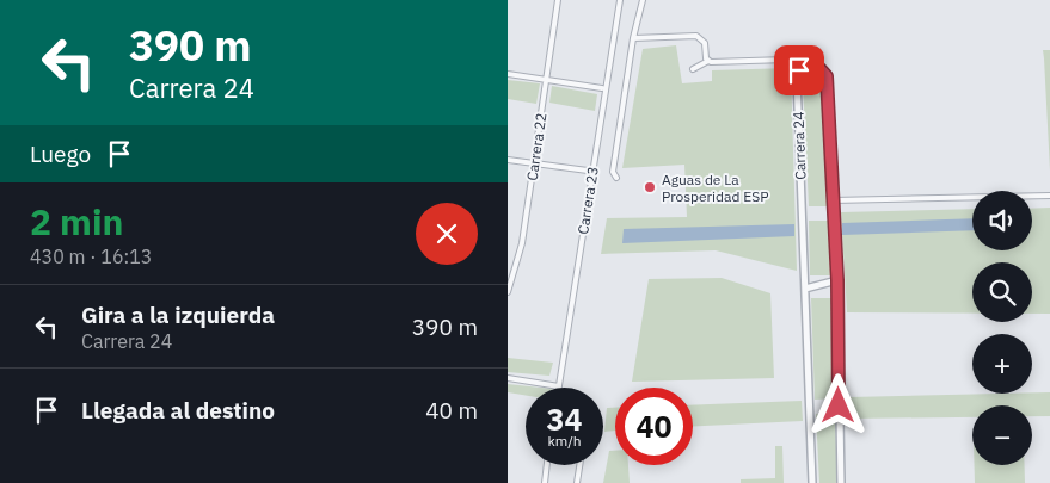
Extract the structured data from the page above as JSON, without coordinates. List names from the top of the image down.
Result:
{
  "streets": {
    "street": ["Carrera 24", "Carrera 22", "Carrera 23"]
  },
  "places": ["Aguas de La Prosperidad ESP"],
  "page": {
    "turn": ["390 m", "Carrera 24"],
    "then": "Luego",
    "heading": ["2 min", "430 m · 16:13"],
    "map_buttons": ["+", "−"],
    "list": [
      {
        "name": "Gira a la izquierda",
        "note": "Carrera 24",
        "value": "390 m"
      },
      {
        "name": "Llegada al destino",
        "value": "40 m"
      }
    ],
    "speed": "34 km/h",
    "limit": "40"
  }
}
